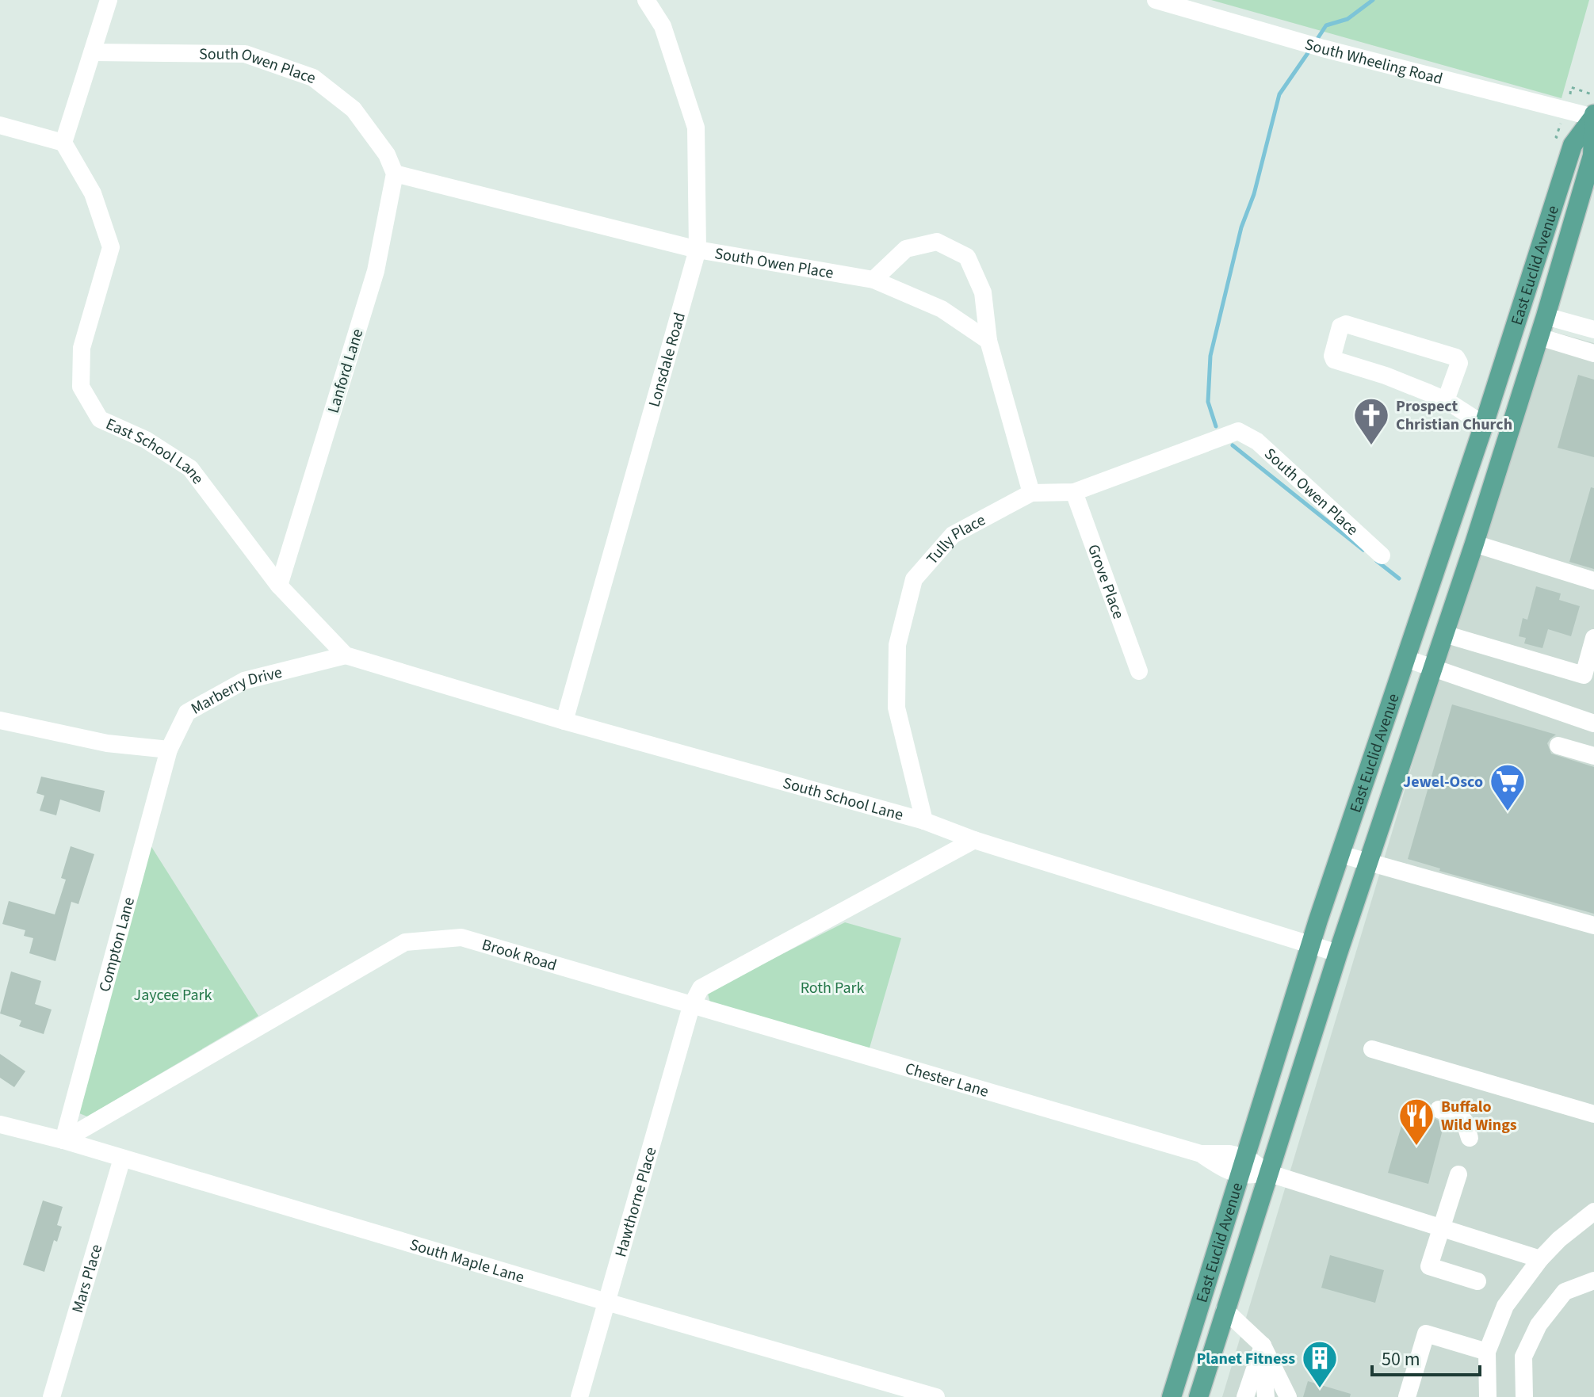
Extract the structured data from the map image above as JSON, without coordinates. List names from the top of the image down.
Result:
{
  "streets": {
    "main road": ["East Euclid Avenue"],
    "street": [
      "South Wheeling Road",
      "South Owen Place",
      "Lonsdale Road",
      "Lanford Lane",
      "East School Lane",
      "Tully Place",
      "Grove Place",
      "Marberry Drive",
      "South School Lane",
      "Compton Lane",
      "Brook Road",
      "Chester Lane",
      "Hawthorne Place",
      "South Maple Lane",
      "Mars Place"
    ]
  },
  "crossings": [
    ["South Wheeling Road", "East Euclid Avenue"],
    ["South Owen Place", "Lonsdale Road"],
    ["South Owen Place", "Lanford Lane"],
    ["South Owen Place", "Tully Place"],
    ["East Euclid Avenue", "South School Lane"],
    ["East Euclid Avenue", "Chester Lane"],
    ["Lonsdale Road", "South School Lane"],
    ["Lanford Lane", "East School Lane"],
    ["East School Lane", "Marberry Drive"],
    ["East School Lane", "South School Lane"],
    ["Tully Place", "Grove Place"],
    ["Tully Place", "South School Lane"],
    ["Marberry Drive", "South School Lane"],
    ["Marberry Drive", "Compton Lane"],
    ["Compton Lane", "Brook Road"],
    ["Compton Lane", "South Maple Lane"],
    ["Brook Road", "Chester Lane"],
    ["Brook Road", "Hawthorne Place"],
    ["Brook Road", "South Maple Lane"],
    ["Chester Lane", "Hawthorne Place"],
    ["Hawthorne Place", "South Maple Lane"],
    ["South Maple Lane", "Mars Place"]
  ],
  "parks": ["Roth Park", "Jaycee Park"],
  "places": {
    "church": ["Prospect Christian Church"],
    "supermarket": ["Jewel-Osco"],
    "restaurant": ["Buffalo Wild Wings"],
    "building": ["Planet Fitness"]
  },
  "scale_bar": "50 m"
}
